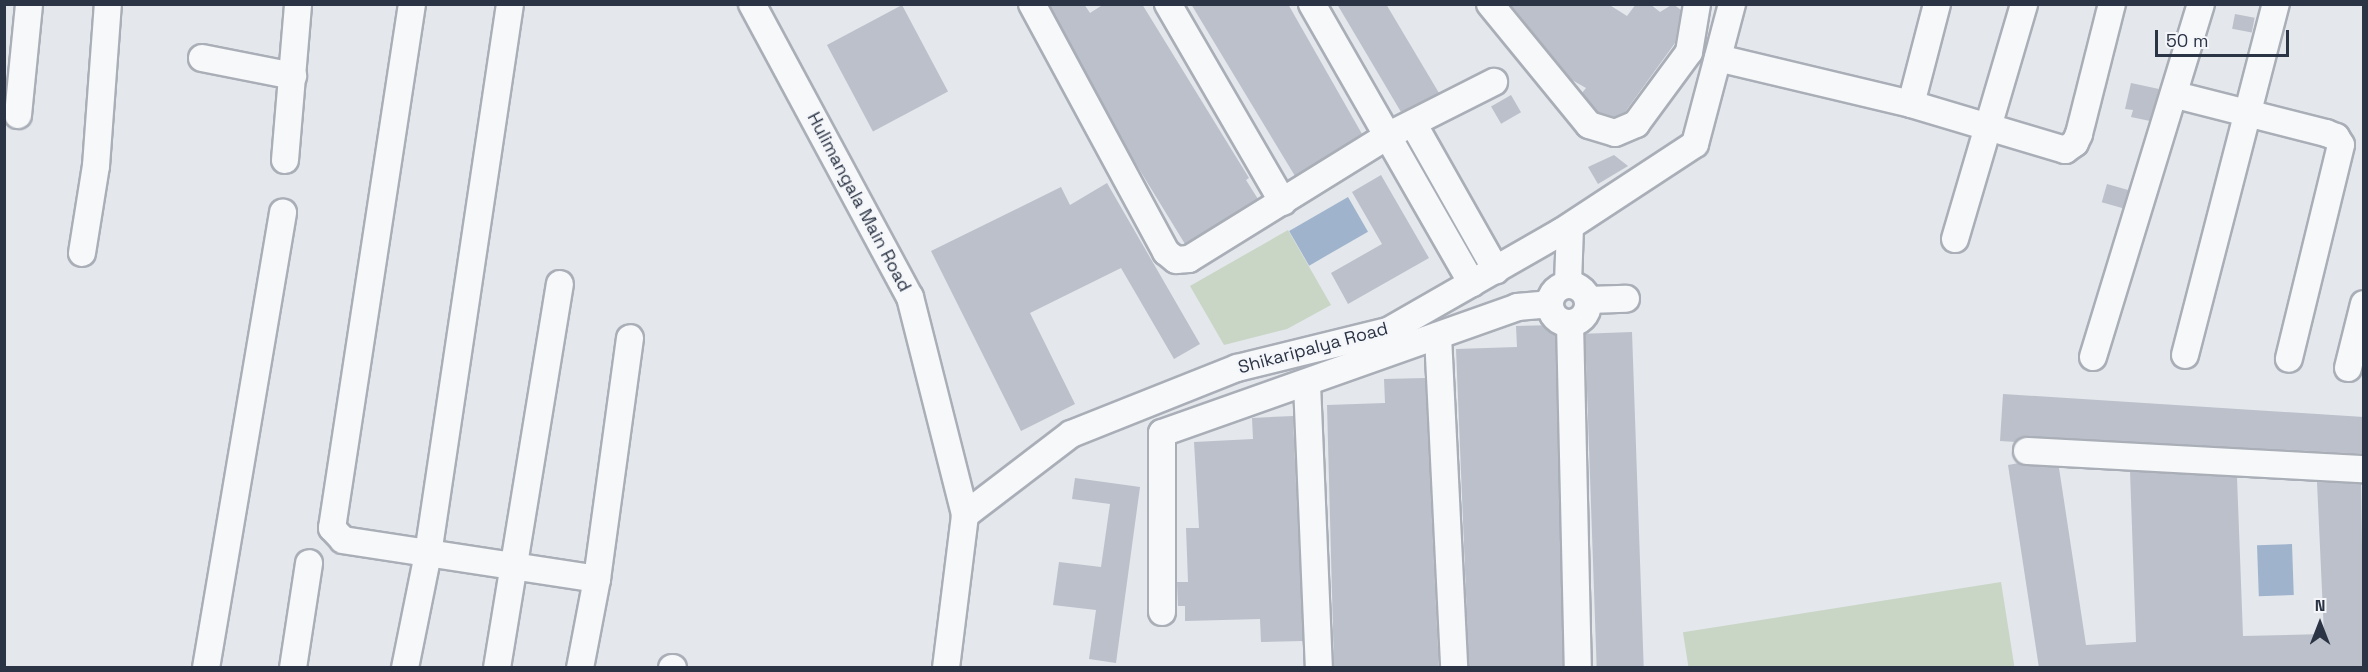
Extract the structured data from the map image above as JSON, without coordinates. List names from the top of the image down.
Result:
{
  "streets": {
    "street": ["Hulimangala Main Road", "Shikaripalya Road"]
  },
  "crossings": [
    ["Hulimangala Main Road", "Shikaripalya Road"]
  ],
  "scale_bar": "50 m",
  "north": "top"
}
